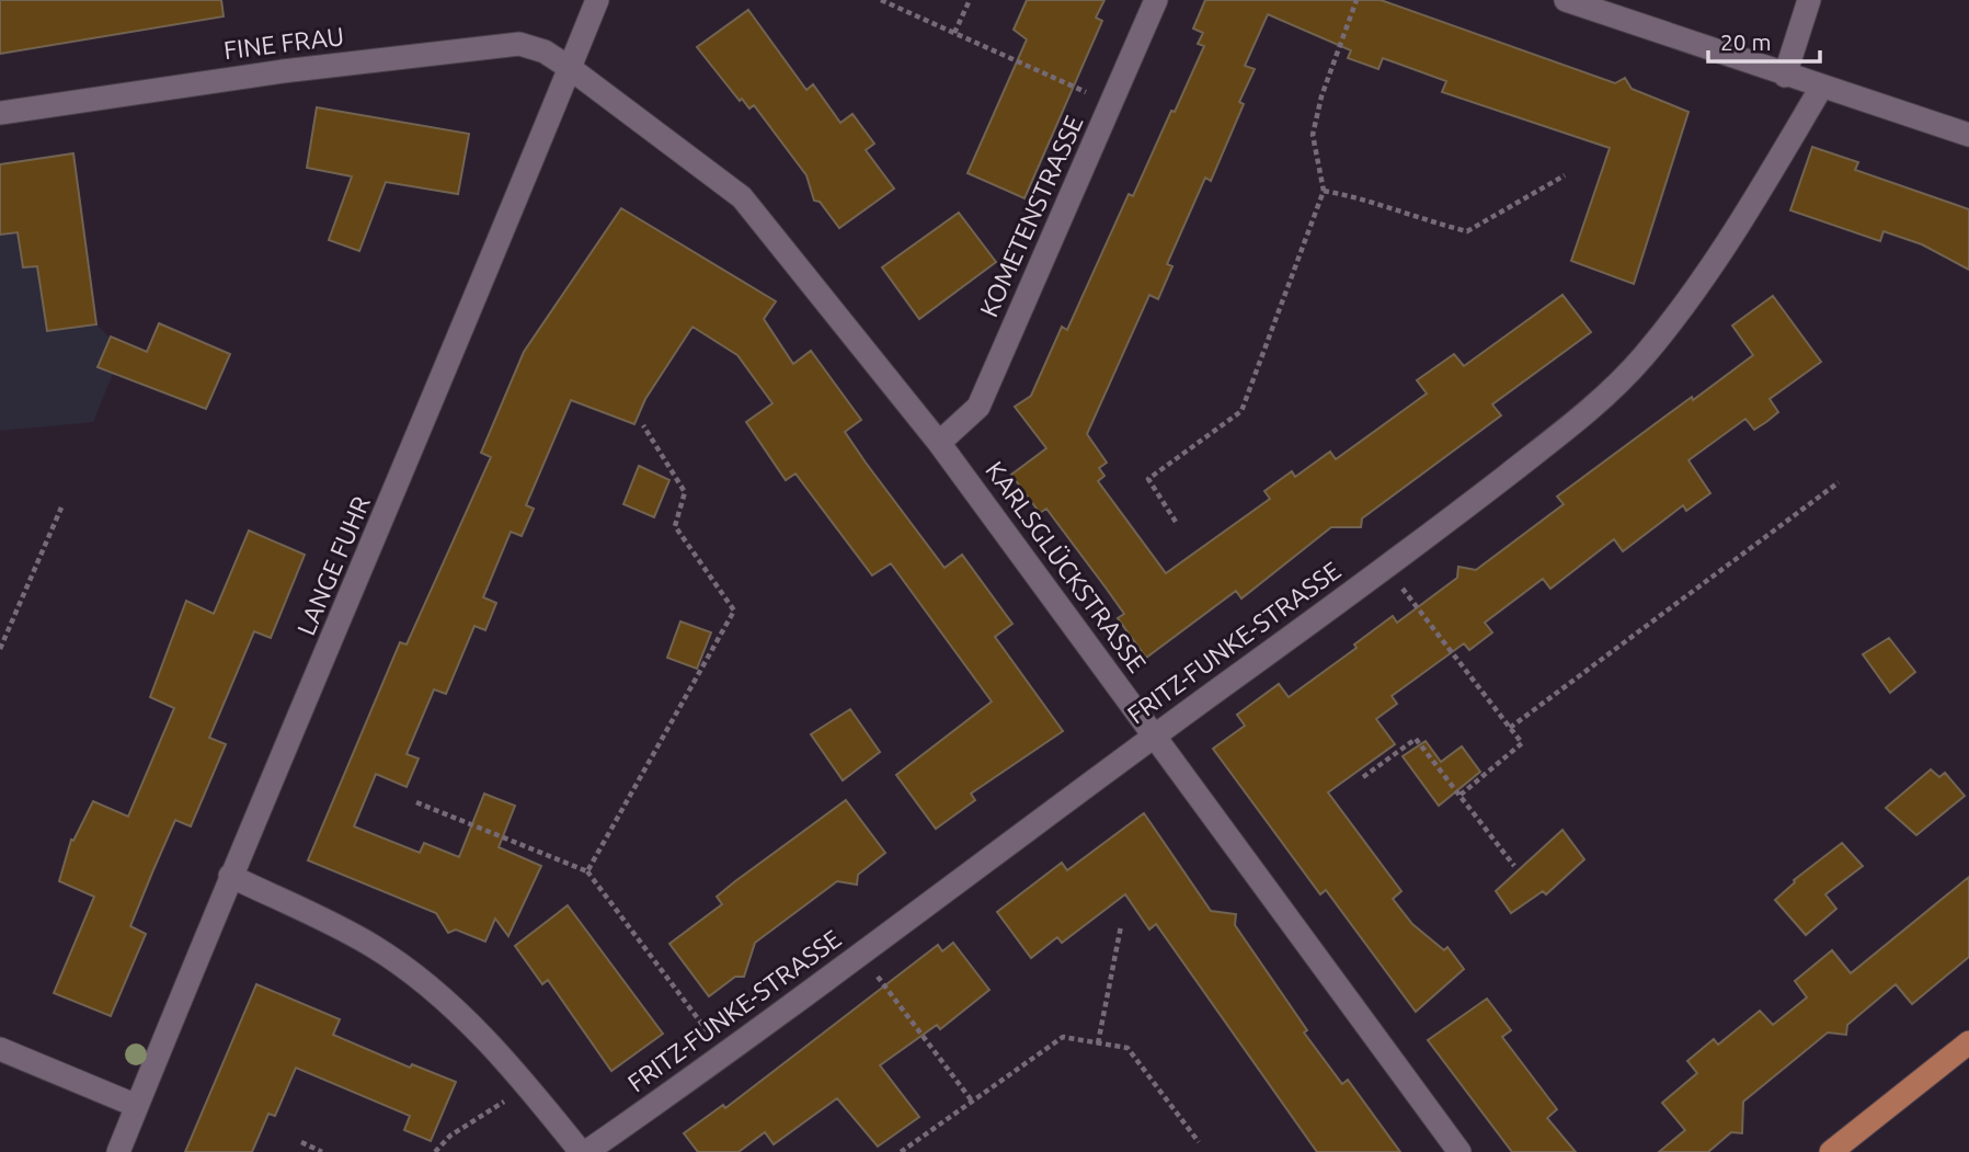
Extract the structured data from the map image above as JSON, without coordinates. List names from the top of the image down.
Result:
{
  "streets": {
    "street": [
      "FINE FRAU",
      "KOMETENSTRASSE",
      "LANGE FUHR",
      "KARLSGLÜCKSTRASSE",
      "FRITZ-FUNKE-STRASSE"
    ]
  },
  "crossings": [
    ["FINE FRAU", "LANGE FUHR"],
    ["FINE FRAU", "KARLSGLÜCKSTRASSE"],
    ["KOMETENSTRASSE", "KARLSGLÜCKSTRASSE"],
    ["LANGE FUHR", "KARLSGLÜCKSTRASSE"],
    ["KARLSGLÜCKSTRASSE", "FRITZ-FUNKE-STRASSE"]
  ],
  "scale_bar": "20 m"
}
